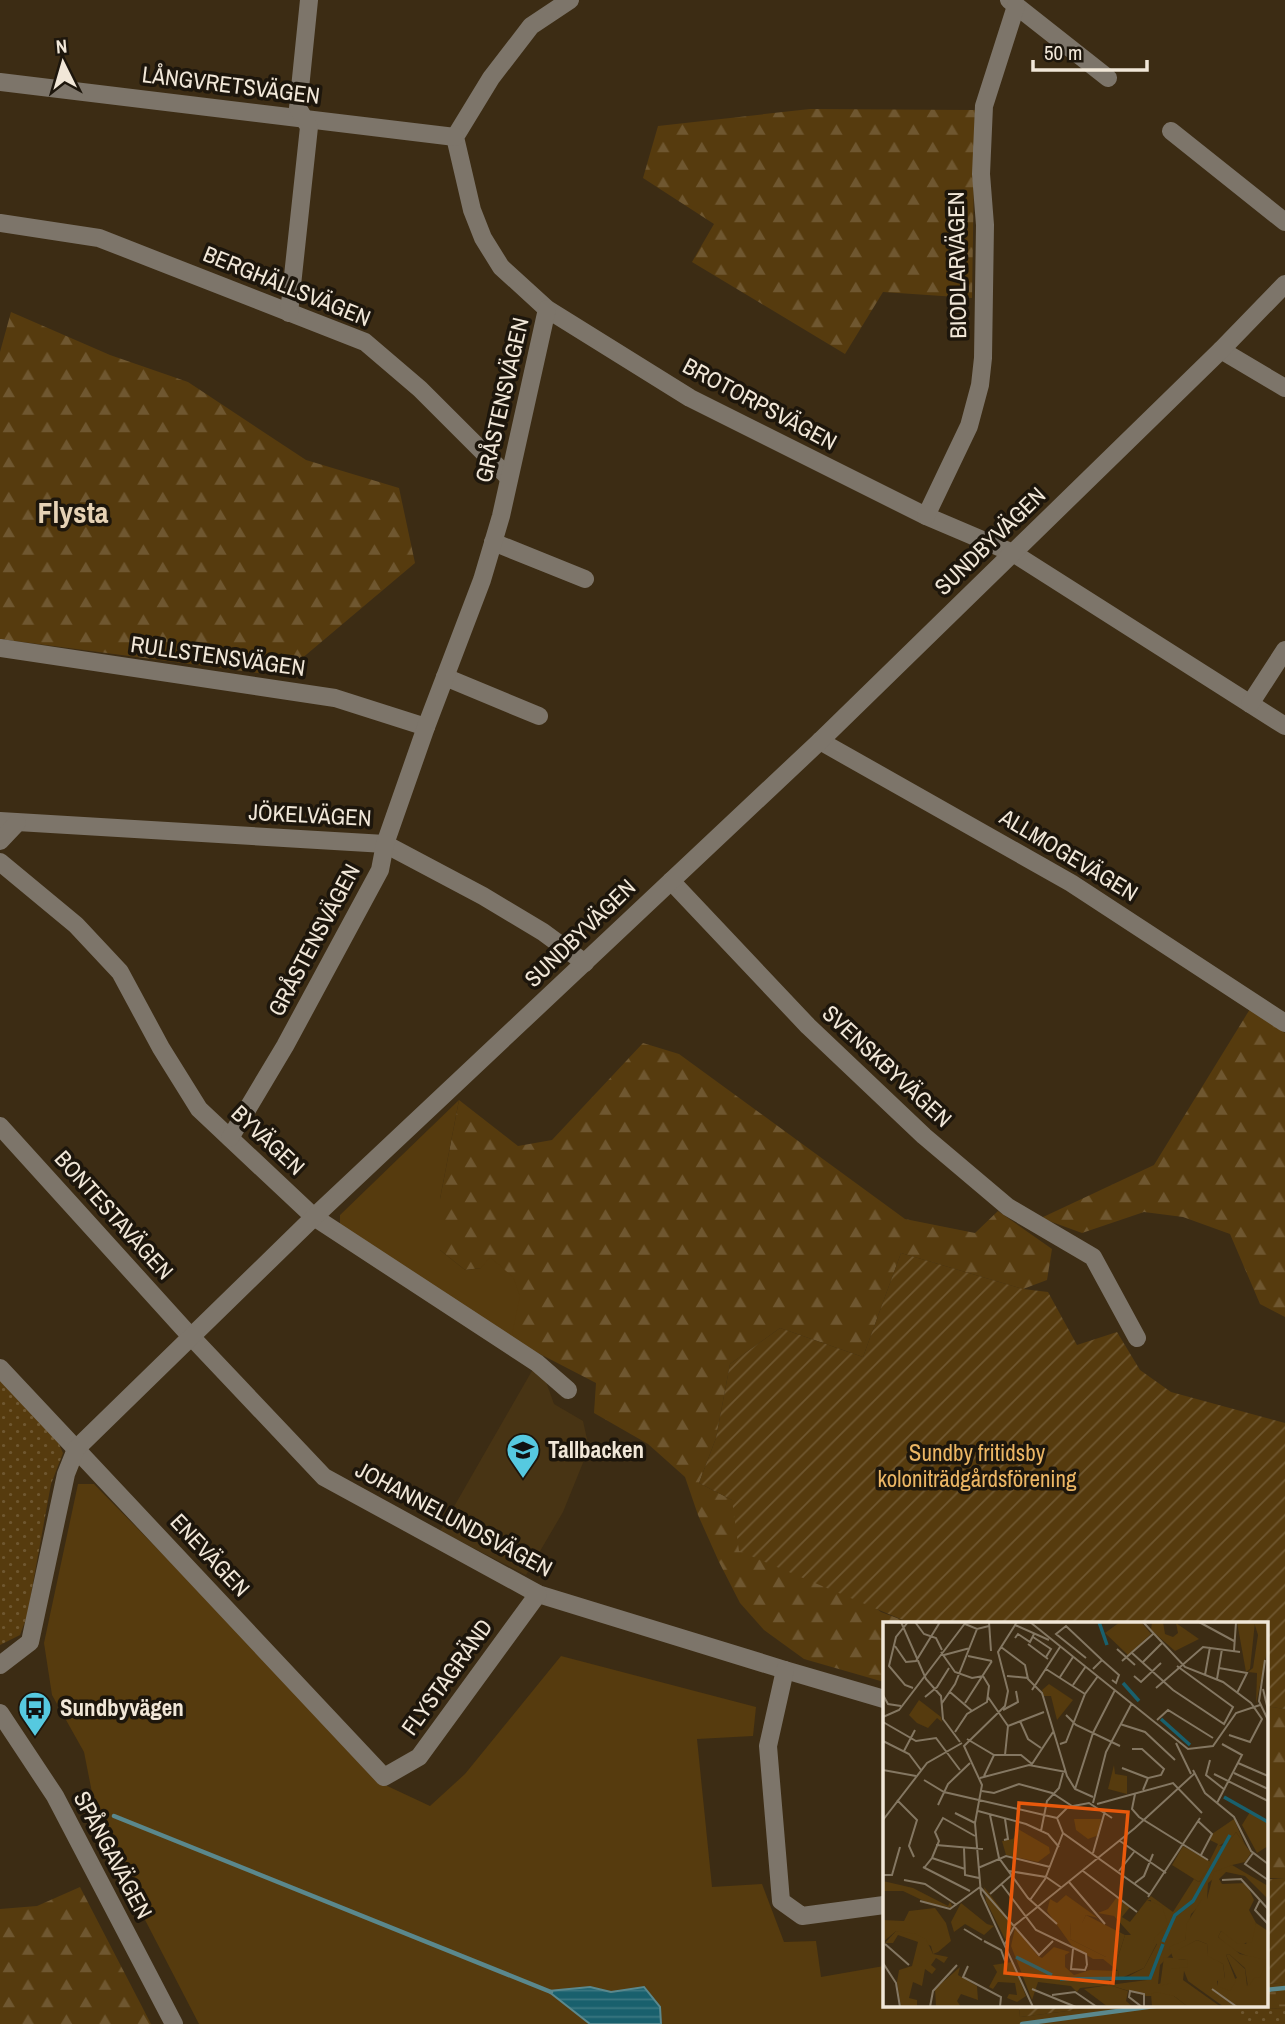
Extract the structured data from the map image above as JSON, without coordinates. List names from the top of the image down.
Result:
{
  "streets": {
    "street": [
      "LÅNGVRETSVÄGEN",
      "BIODLARVÄGEN",
      "BERGHÄLLSVÄGEN",
      "GRÅSTENSVÄGEN",
      "BROTORPSVÄGEN",
      "SUNDBYVÄGEN",
      "RULLSTENSVÄGEN",
      "JÖKELVÄGEN",
      "ALLMOGEVÄGEN",
      "SVENSKBYVÄGEN",
      "BYVÄGEN",
      "BONTESTAVÄGEN",
      "JOHANNELUNDSVÄGEN",
      "ENEVÄGEN",
      "FLYSTAGRÄND",
      "SPÅNGAVÄGEN"
    ]
  },
  "crossings": [
    ["LÅNGVRETSVÄGEN", "BROTORPSVÄGEN"],
    ["BIODLARVÄGEN", "BROTORPSVÄGEN"],
    ["BERGHÄLLSVÄGEN", "GRÅSTENSVÄGEN"],
    ["GRÅSTENSVÄGEN", "BROTORPSVÄGEN"],
    ["GRÅSTENSVÄGEN", "RULLSTENSVÄGEN"],
    ["GRÅSTENSVÄGEN", "JÖKELVÄGEN"],
    ["GRÅSTENSVÄGEN", "BYVÄGEN"],
    ["BROTORPSVÄGEN", "SUNDBYVÄGEN"],
    ["SUNDBYVÄGEN", "JÖKELVÄGEN"],
    ["SUNDBYVÄGEN", "ALLMOGEVÄGEN"],
    ["SUNDBYVÄGEN", "SVENSKBYVÄGEN"],
    ["SUNDBYVÄGEN", "BYVÄGEN"],
    ["SUNDBYVÄGEN", "BONTESTAVÄGEN"],
    ["SUNDBYVÄGEN", "JOHANNELUNDSVÄGEN"],
    ["SUNDBYVÄGEN", "ENEVÄGEN"],
    ["BONTESTAVÄGEN", "JOHANNELUNDSVÄGEN"],
    ["JOHANNELUNDSVÄGEN", "FLYSTAGRÄND"],
    ["ENEVÄGEN", "FLYSTAGRÄND"]
  ],
  "districts": ["Flysta"],
  "parks": ["Sundby fritidsby koloniträdgårdsförening"],
  "places": {
    "school or university": ["Tallbacken"],
    "bus stop": ["Sundbyvägen"]
  },
  "scale_bar": "50 m",
  "north": "top"
}
